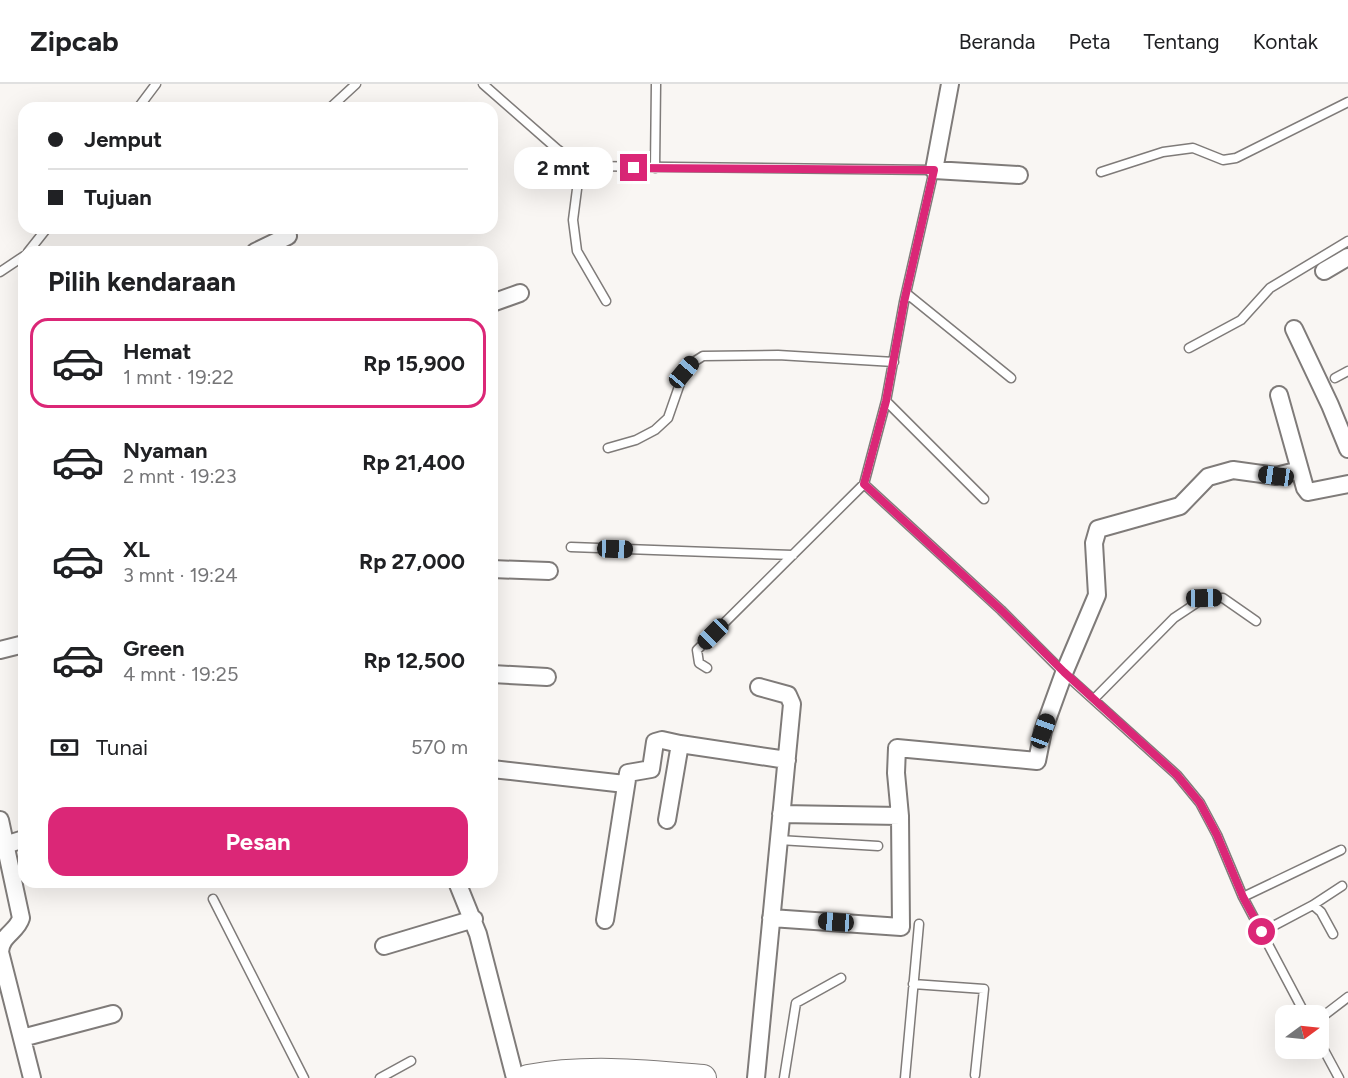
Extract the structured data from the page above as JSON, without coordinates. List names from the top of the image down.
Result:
{
  "north": "right",
  "page": {
    "header": "Zipcab",
    "nav": [
      "Beranda",
      "Peta",
      "Tentang",
      "Kontak"
    ],
    "banner": ["Jemput", "Tujuan"],
    "bubble": "2 mnt",
    "heading": "Pilih kendaraan",
    "list": [
      {
        "name": "Hemat",
        "note": "1 mnt · 19:22",
        "value": "Rp 15,900"
      },
      {
        "name": "Nyaman",
        "note": "2 mnt · 19:23",
        "value": "Rp 21,400"
      },
      {
        "name": "XL",
        "note": "3 mnt · 19:24",
        "value": "Rp 27,000"
      },
      {
        "name": "Green",
        "note": "4 mnt · 19:25",
        "value": "Rp 12,500"
      }
    ],
    "pay": ["Tunai", "570 m"],
    "buttons": "Pesan"
  }
}
